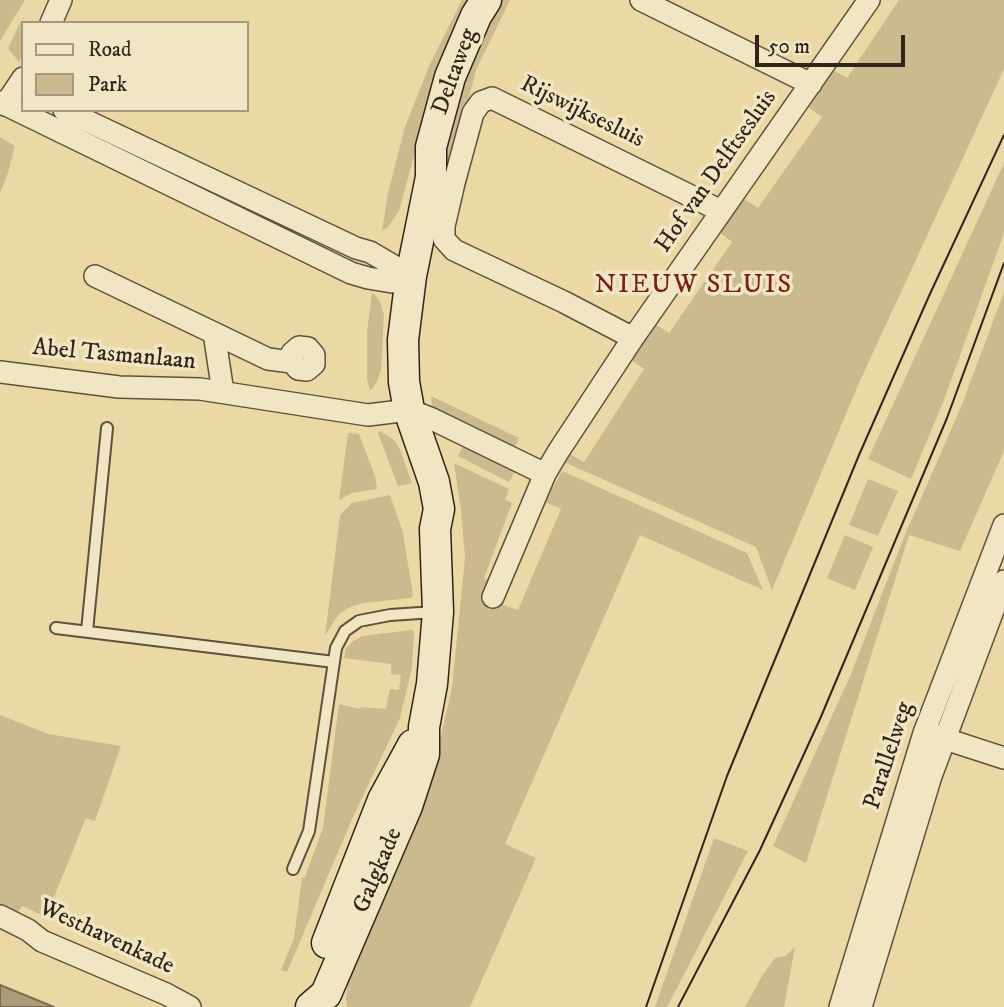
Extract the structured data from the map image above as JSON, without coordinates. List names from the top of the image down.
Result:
{
  "streets": {
    "main road": ["Deltaweg", "Galgkade"],
    "street": [
      "Rijswijksesluis",
      "Hof van Delftsesluis",
      "Abel Tasmanlaan",
      "Parallelweg",
      "Westhavenkade"
    ]
  },
  "crossings": [
    ["Deltaweg", "Galgkade"],
    ["Rijswijksesluis", "Hof van Delftsesluis"],
    ["Abel Tasmanlaan", "Galgkade"]
  ],
  "districts": ["NIEUW SLUIS"],
  "legend": ["Road", "Park"],
  "scale_bar": "50 m"
}
